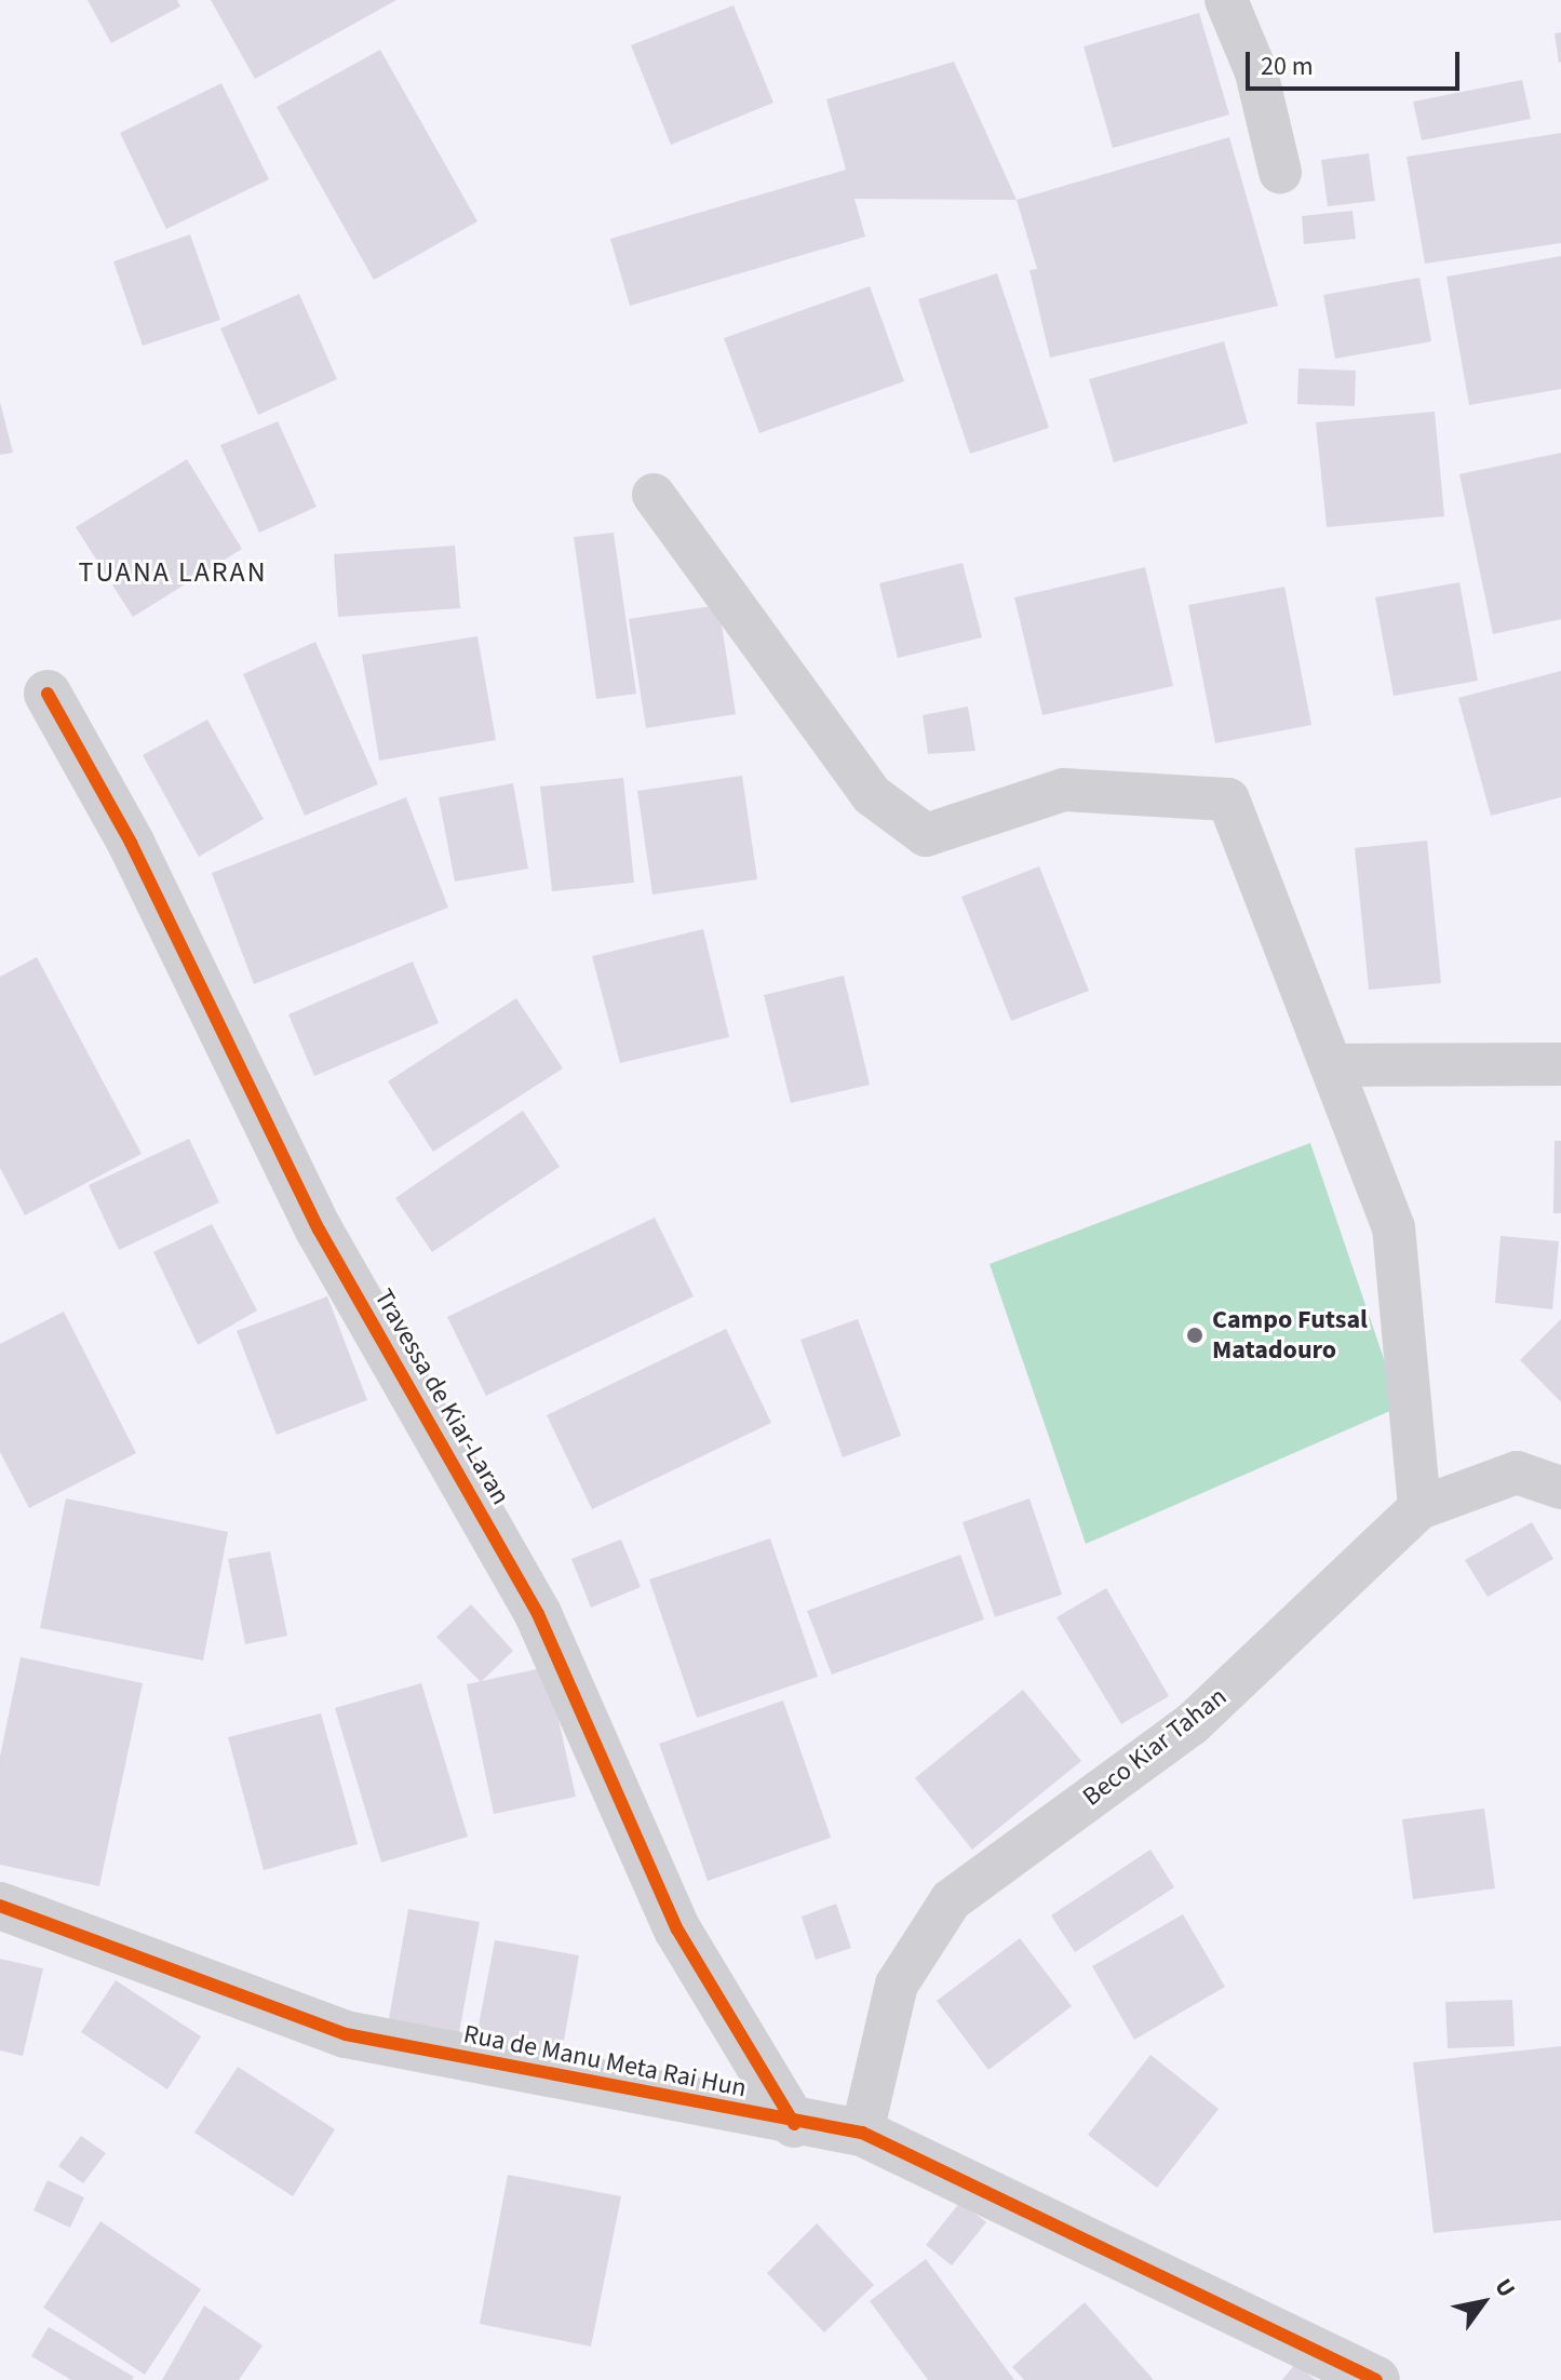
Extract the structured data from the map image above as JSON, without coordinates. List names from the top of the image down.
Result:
{
  "streets": {
    "street": ["Travessa de Kiar-Laran", "Rua de Manu Meta Rai Hun"],
    "lane": ["Beco Kiar Tahan"]
  },
  "crossings": [
    ["Travessa de Kiar-Laran", "Rua de Manu Meta Rai Hun"],
    ["Beco Kiar Tahan", "Rua de Manu Meta Rai Hun"]
  ],
  "districts": ["TUANA LARAN"],
  "places": ["Campo Futsal Matadouro"],
  "scale_bar": "20 m",
  "north": "top right"
}
